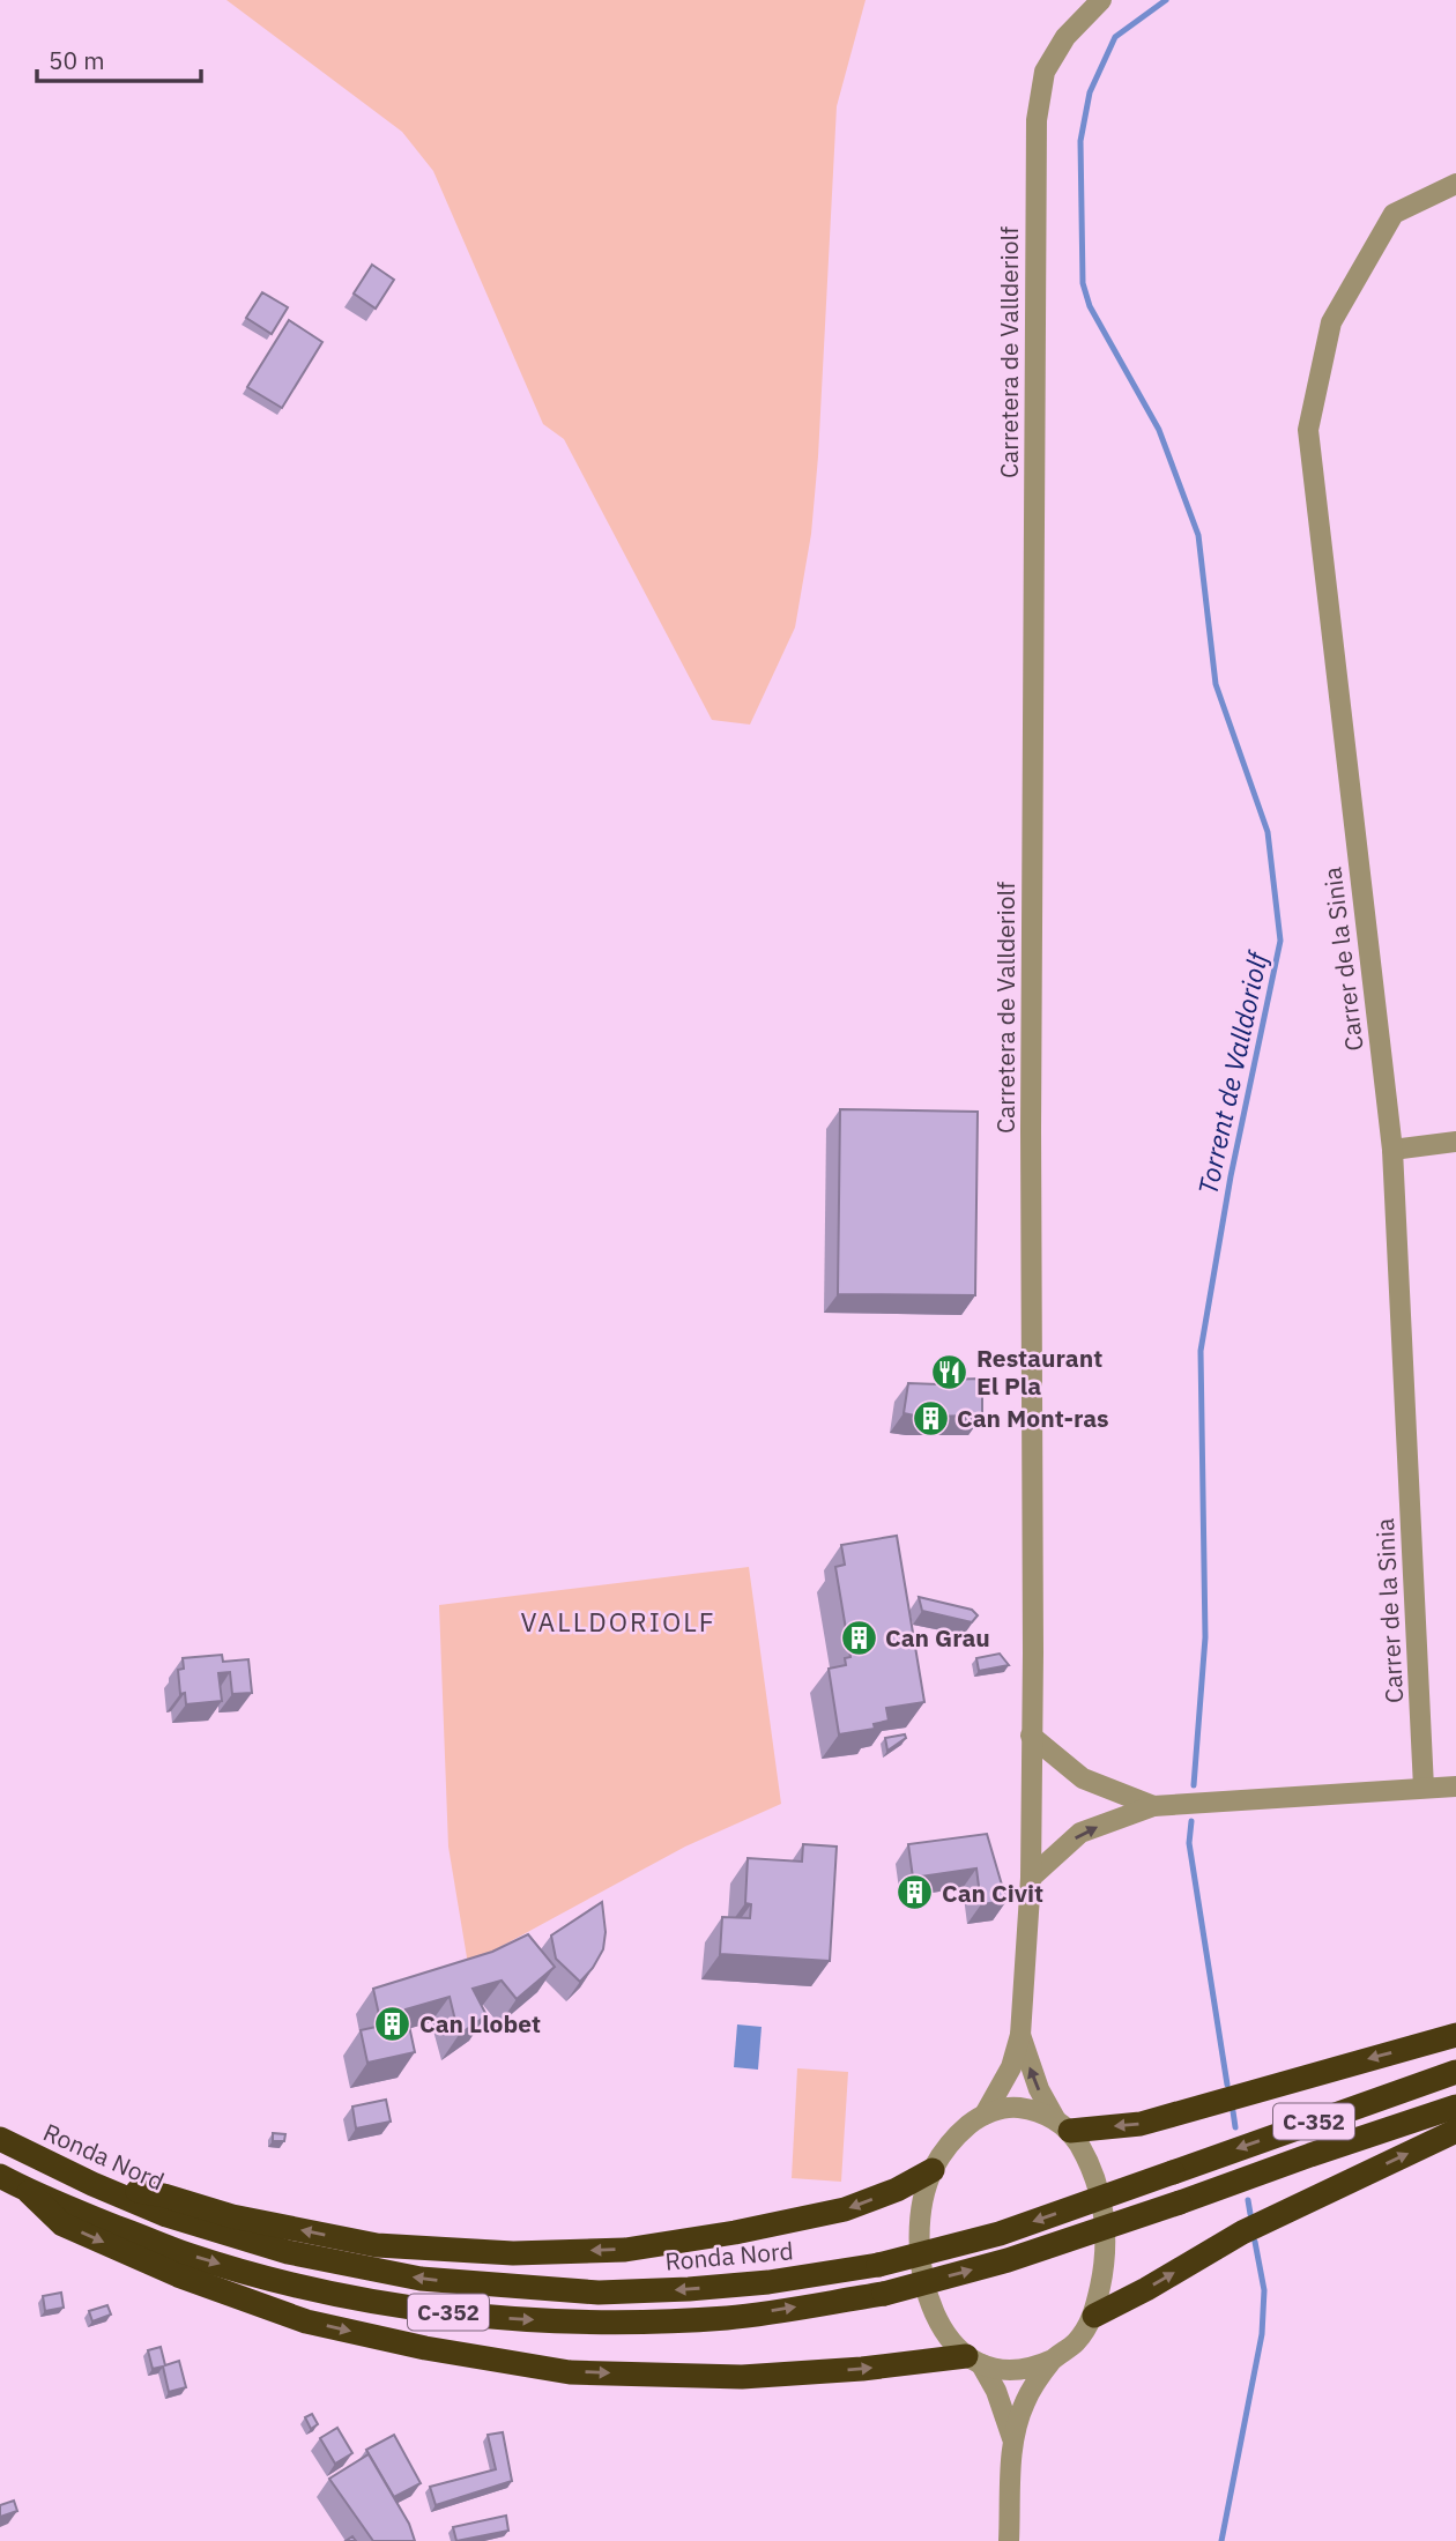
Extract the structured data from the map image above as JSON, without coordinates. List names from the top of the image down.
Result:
{
  "streets": {
    "highway": ["C-352", "Ronda Nord"],
    "street": ["Carretera de Vallderiolf", "Carrer de la Sinia"]
  },
  "districts": ["VALLDORIOLF"],
  "water": ["Torrent de Valldoriolf"],
  "places": {
    "restaurant": ["Restaurant El Pla"],
    "building": [
      "Can Mont-ras",
      "Can Grau",
      "Can Civit",
      "Can Llobet"
    ]
  },
  "scale_bar": "50 m"
}
